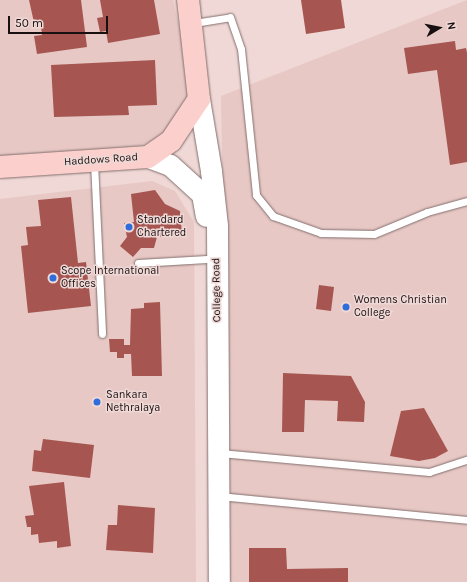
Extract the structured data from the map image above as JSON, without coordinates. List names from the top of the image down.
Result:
{
  "streets": {
    "main road": ["Haddows Road", "College Road"]
  },
  "crossings": [
    ["Haddows Road", "College Road"]
  ],
  "places": [
    "Standard Chartered",
    "Scope International Offices",
    "Womens Christian College",
    "Sankara Nethralaya"
  ],
  "scale_bar": "50 m",
  "north": "right"
}
